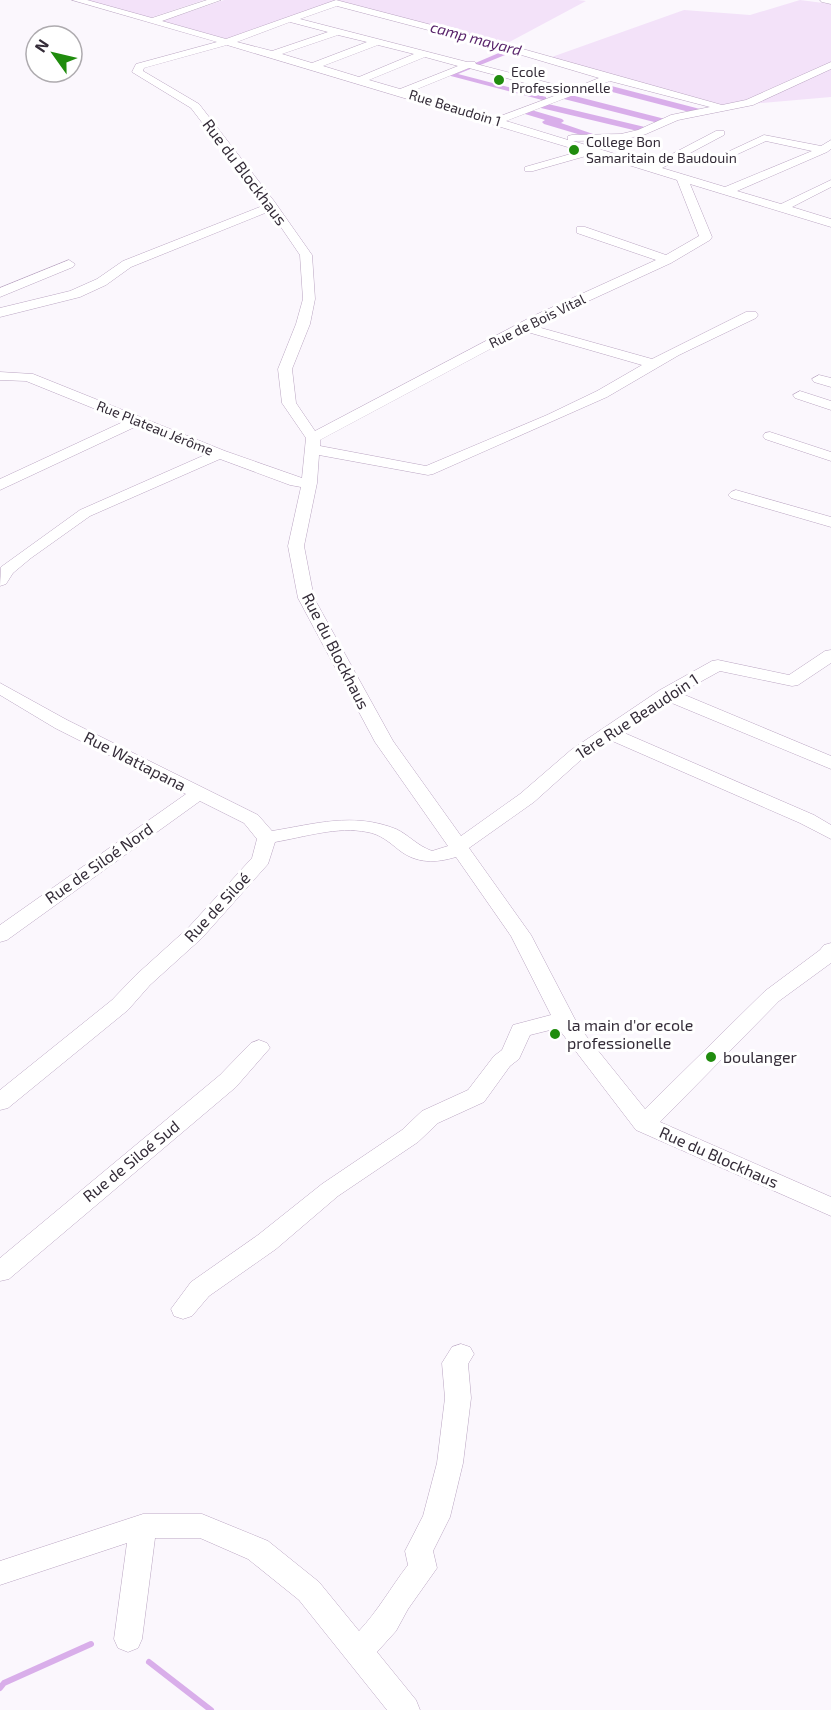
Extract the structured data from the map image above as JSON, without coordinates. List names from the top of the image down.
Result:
{
  "streets": {
    "street": [
      "Rue Beaudoin 1",
      "Rue du Blockhaus",
      "Rue de Bois Vital",
      "Rue Plateau Jérôme",
      "1ère Rue Beaudoin 1",
      "Rue Wattapana",
      "Rue de Siloé Nord",
      "Rue de Siloé",
      "Rue de Siloé Sud"
    ]
  },
  "crossings": [
    ["Rue Beaudoin 1", "Rue du Blockhaus"],
    ["Rue Beaudoin 1", "Rue de Bois Vital"],
    ["Rue du Blockhaus", "Rue de Bois Vital"],
    ["Rue du Blockhaus", "Rue Plateau Jérôme"],
    ["Rue du Blockhaus", "1ère Rue Beaudoin 1"],
    ["Rue Wattapana", "Rue de Siloé Nord"],
    ["Rue Wattapana", "Rue de Siloé"]
  ],
  "water": ["camp mayard"],
  "places": [
    "Ecole Professionnelle",
    "College Bon Samaritain de Baudouin",
    "la main d'or ecole professionelle",
    "boulanger"
  ],
  "north": "top left"
}
